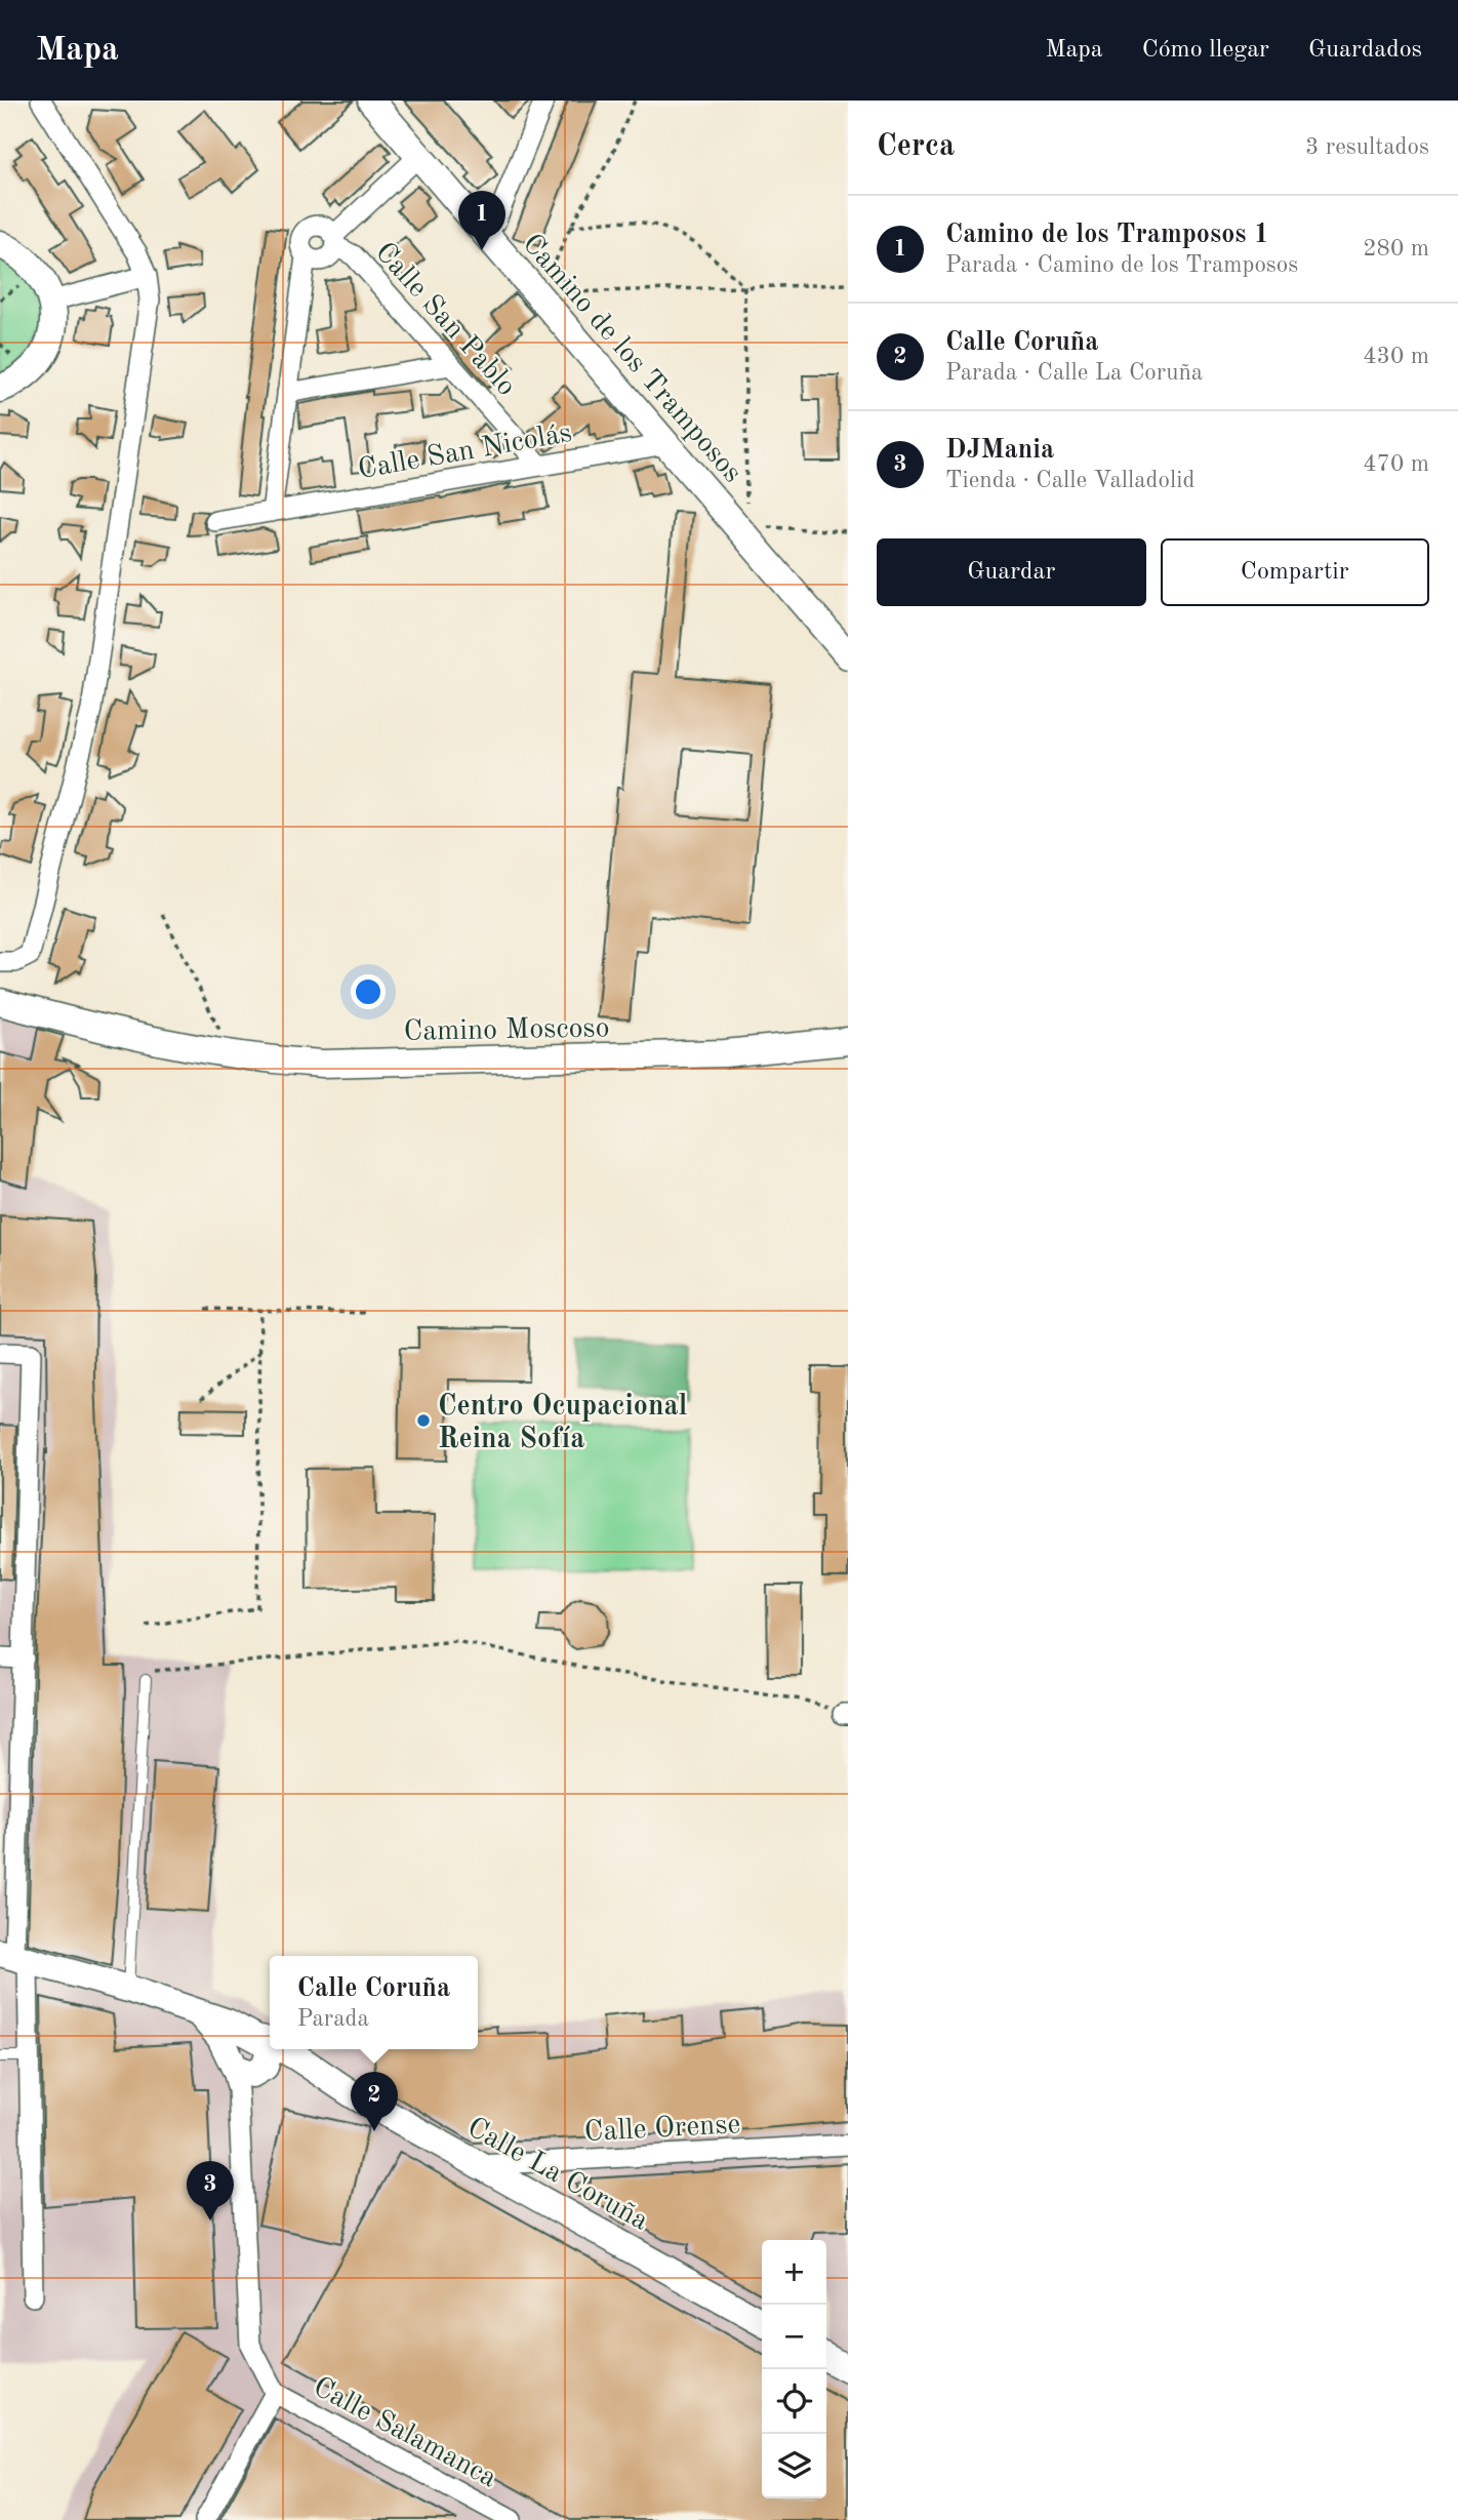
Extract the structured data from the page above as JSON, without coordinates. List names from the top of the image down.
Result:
{
  "streets": {
    "street": [
      "Calle San Pablo",
      "Camino de los Tramposos",
      "Calle San Nicolás",
      "Camino Moscoso",
      "Calle Orense",
      "Calle La Coruña",
      "Calle Salamanca"
    ]
  },
  "crossings": [
    ["Calle San Pablo", "Camino de los Tramposos"],
    ["Calle San Pablo", "Calle San Nicolás"],
    ["Camino de los Tramposos", "Calle San Nicolás"],
    ["Calle Orense", "Calle La Coruña"]
  ],
  "places": ["Centro Ocupacional Reina Sofía"],
  "page": {
    "header": "Mapa",
    "nav": ["Mapa", "Cómo llegar", "Guardados"],
    "heading": ["Cerca", "3 resultados"],
    "pins": ["1", "2", "3"],
    "list": [
      {
        "mark": "1",
        "name": "Camino de los Tramposos 1",
        "note": "Parada · Camino de los Tramposos",
        "value": "280 m"
      },
      {
        "mark": "2",
        "name": "Calle Coruña",
        "note": "Parada · Calle La Coruña",
        "value": "430 m"
      },
      {
        "mark": "3",
        "name": "DJMania",
        "note": "Tienda · Calle Valladolid",
        "value": "470 m"
      }
    ],
    "buttons": ["Guardar", "Compartir"],
    "popup": ["Calle Coruña", "Parada"],
    "map_buttons": ["+", "−"]
  }
}
